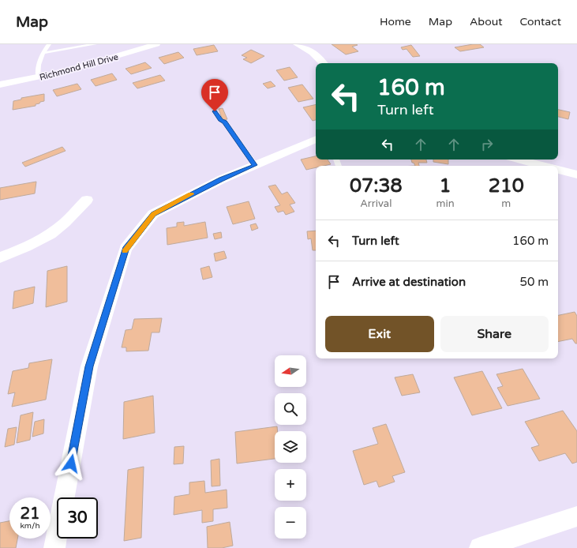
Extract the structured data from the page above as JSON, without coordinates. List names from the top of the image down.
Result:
{
  "streets": {
    "street": ["Richmond Hill Drive"]
  },
  "north": "left",
  "page": {
    "header": "Map",
    "nav": [
      "Home",
      "Map",
      "About",
      "Contact"
    ],
    "turn": ["160 m", "Turn left"],
    "eta": [
      "07:38",
      "Arrival",
      "1",
      "min",
      "210",
      "m"
    ],
    "list": [
      {
        "name": "Turn left",
        "value": "160 m"
      },
      {
        "name": "Arrive at destination",
        "value": "50 m"
      }
    ],
    "buttons": ["Exit", "Share"],
    "map_buttons": ["+", "−"],
    "speed": "21 km/h",
    "limit": "30"
  }
}
